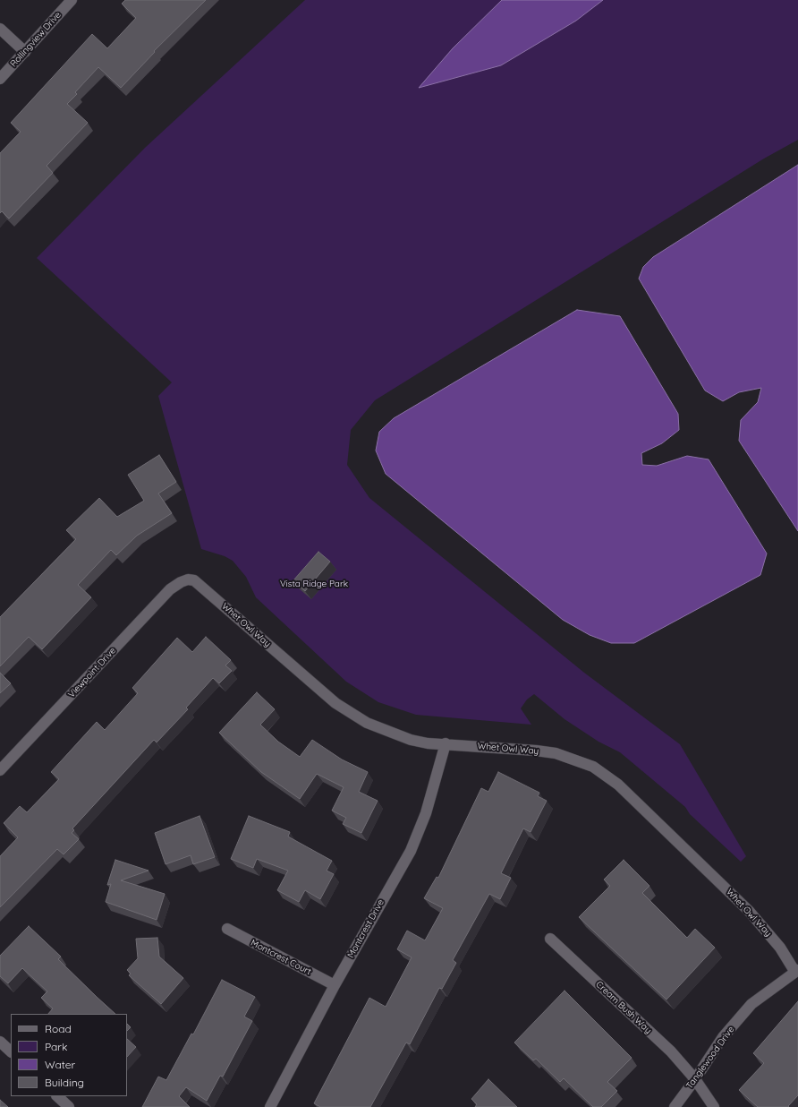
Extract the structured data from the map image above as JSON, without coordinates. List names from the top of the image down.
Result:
{
  "streets": {
    "street": [
      "Rollingview Drive",
      "Whet Owl Way",
      "Viewpoint Drive",
      "Montcrest Drive",
      "Montcrest Court",
      "Cream Bush Way",
      "Tanglewood Drive"
    ]
  },
  "crossings": [
    ["Whet Owl Way", "Viewpoint Drive"],
    ["Whet Owl Way", "Montcrest Drive"],
    ["Whet Owl Way", "Tanglewood Drive"],
    ["Montcrest Drive", "Montcrest Court"],
    ["Cream Bush Way", "Tanglewood Drive"]
  ],
  "parks": ["Vista Ridge Park"],
  "legend": [
    "Road",
    "Park",
    "Water",
    "Building"
  ]
}
